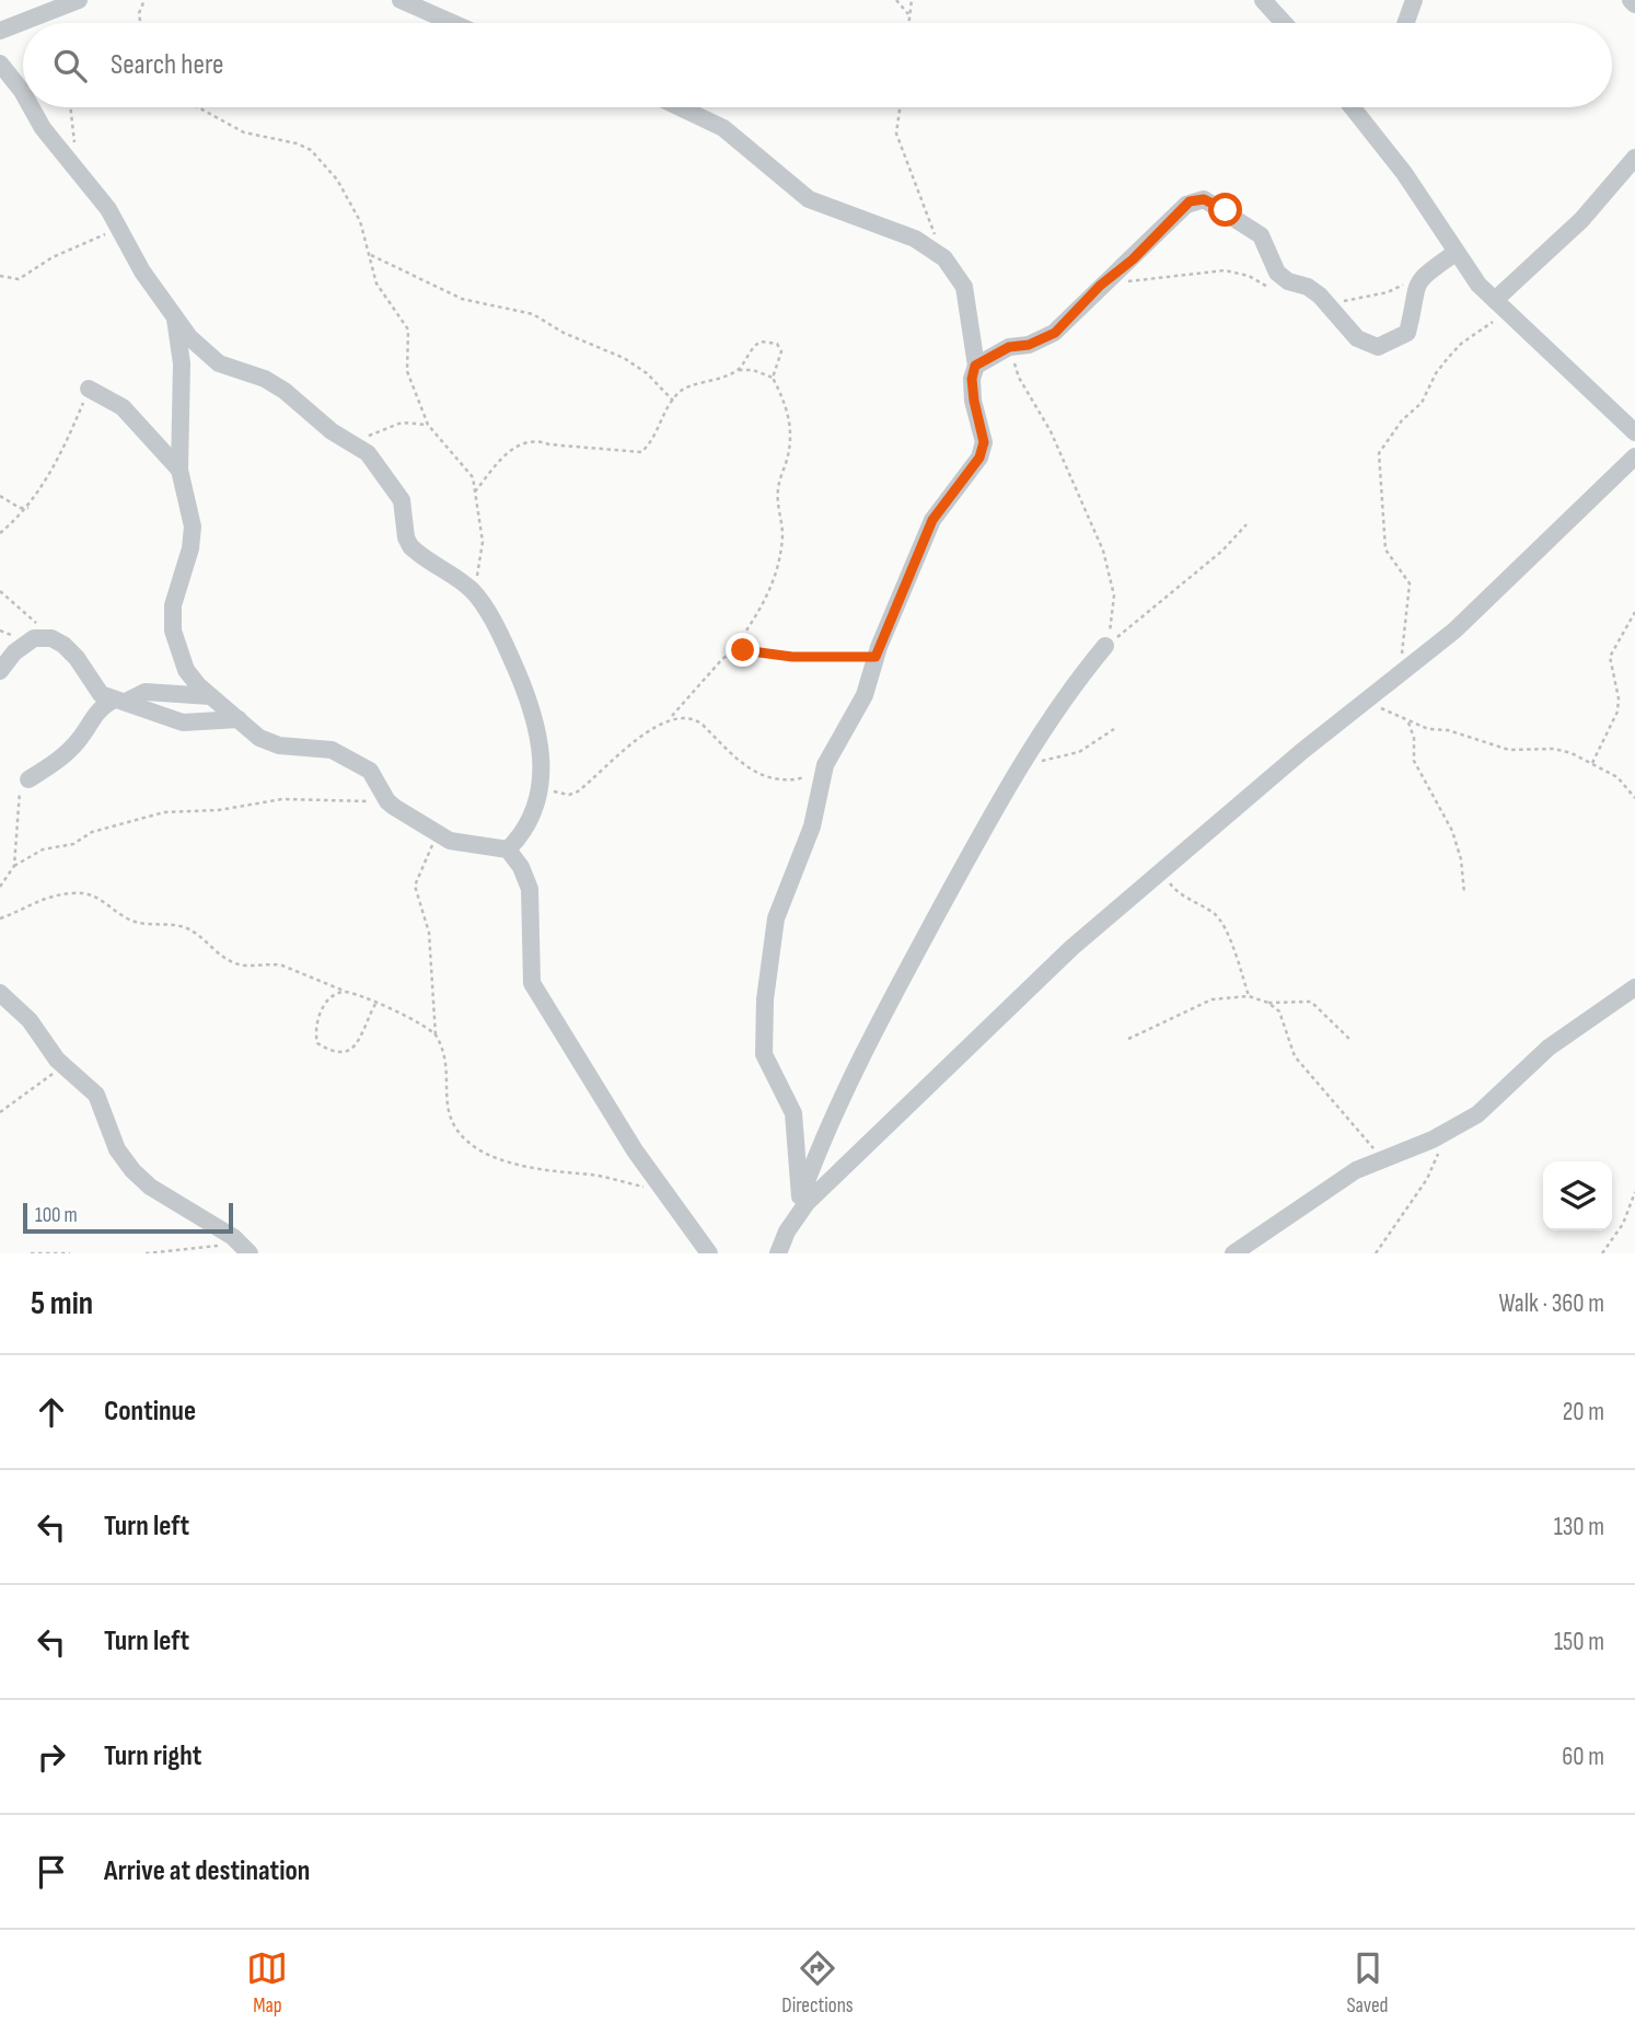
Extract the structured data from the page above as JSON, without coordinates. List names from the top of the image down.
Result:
{
  "scale_bar": "100 m",
  "page": {
    "search": "Search here",
    "scale": "100 m",
    "heading": ["5 min", "Walk · 360 m"],
    "list": [
      ["Continue", "20 m"],
      ["Turn left", "130 m"],
      ["Turn left", "150 m"],
      ["Turn right", "60 m"],
      "Arrive at destination"
    ],
    "nav": ["Map", "Directions", "Saved"]
  }
}
